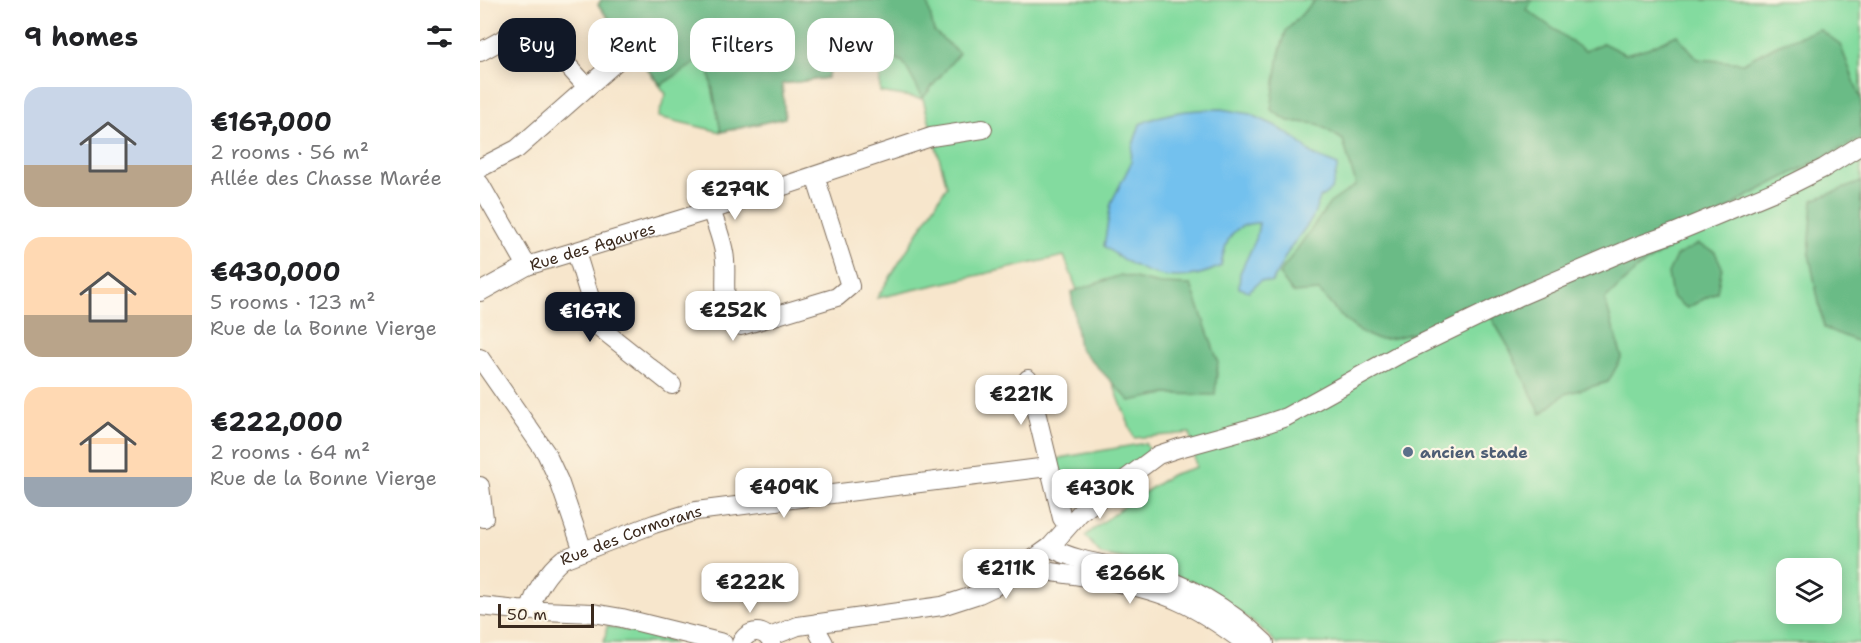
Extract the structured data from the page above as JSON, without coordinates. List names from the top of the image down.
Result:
{
  "streets": {
    "street": ["Rue des Agaures", "Rue des Cormorans"]
  },
  "places": ["ancien stade"],
  "scale_bar": "50 m",
  "page": {
    "heading": "9 homes",
    "chip": [
      "Buy",
      "Rent",
      "Filters",
      "New"
    ],
    "list": [
      {
        "name": "€167,000",
        "note": "2 rooms · 56 m² · Allée des Chasse Marée"
      },
      {
        "name": "€430,000",
        "note": "5 rooms · 123 m² · Rue de la Bonne Vierge"
      },
      {
        "name": "€222,000",
        "note": "2 rooms · 64 m² · Rue de la Bonne Vierge"
      }
    ],
    "price": [
      "€279K",
      "€252K",
      "€167K",
      "€221K",
      "€409K",
      "€430K",
      "€211K",
      "€266K",
      "€222K"
    ],
    "scale": "50 m"
  }
}
